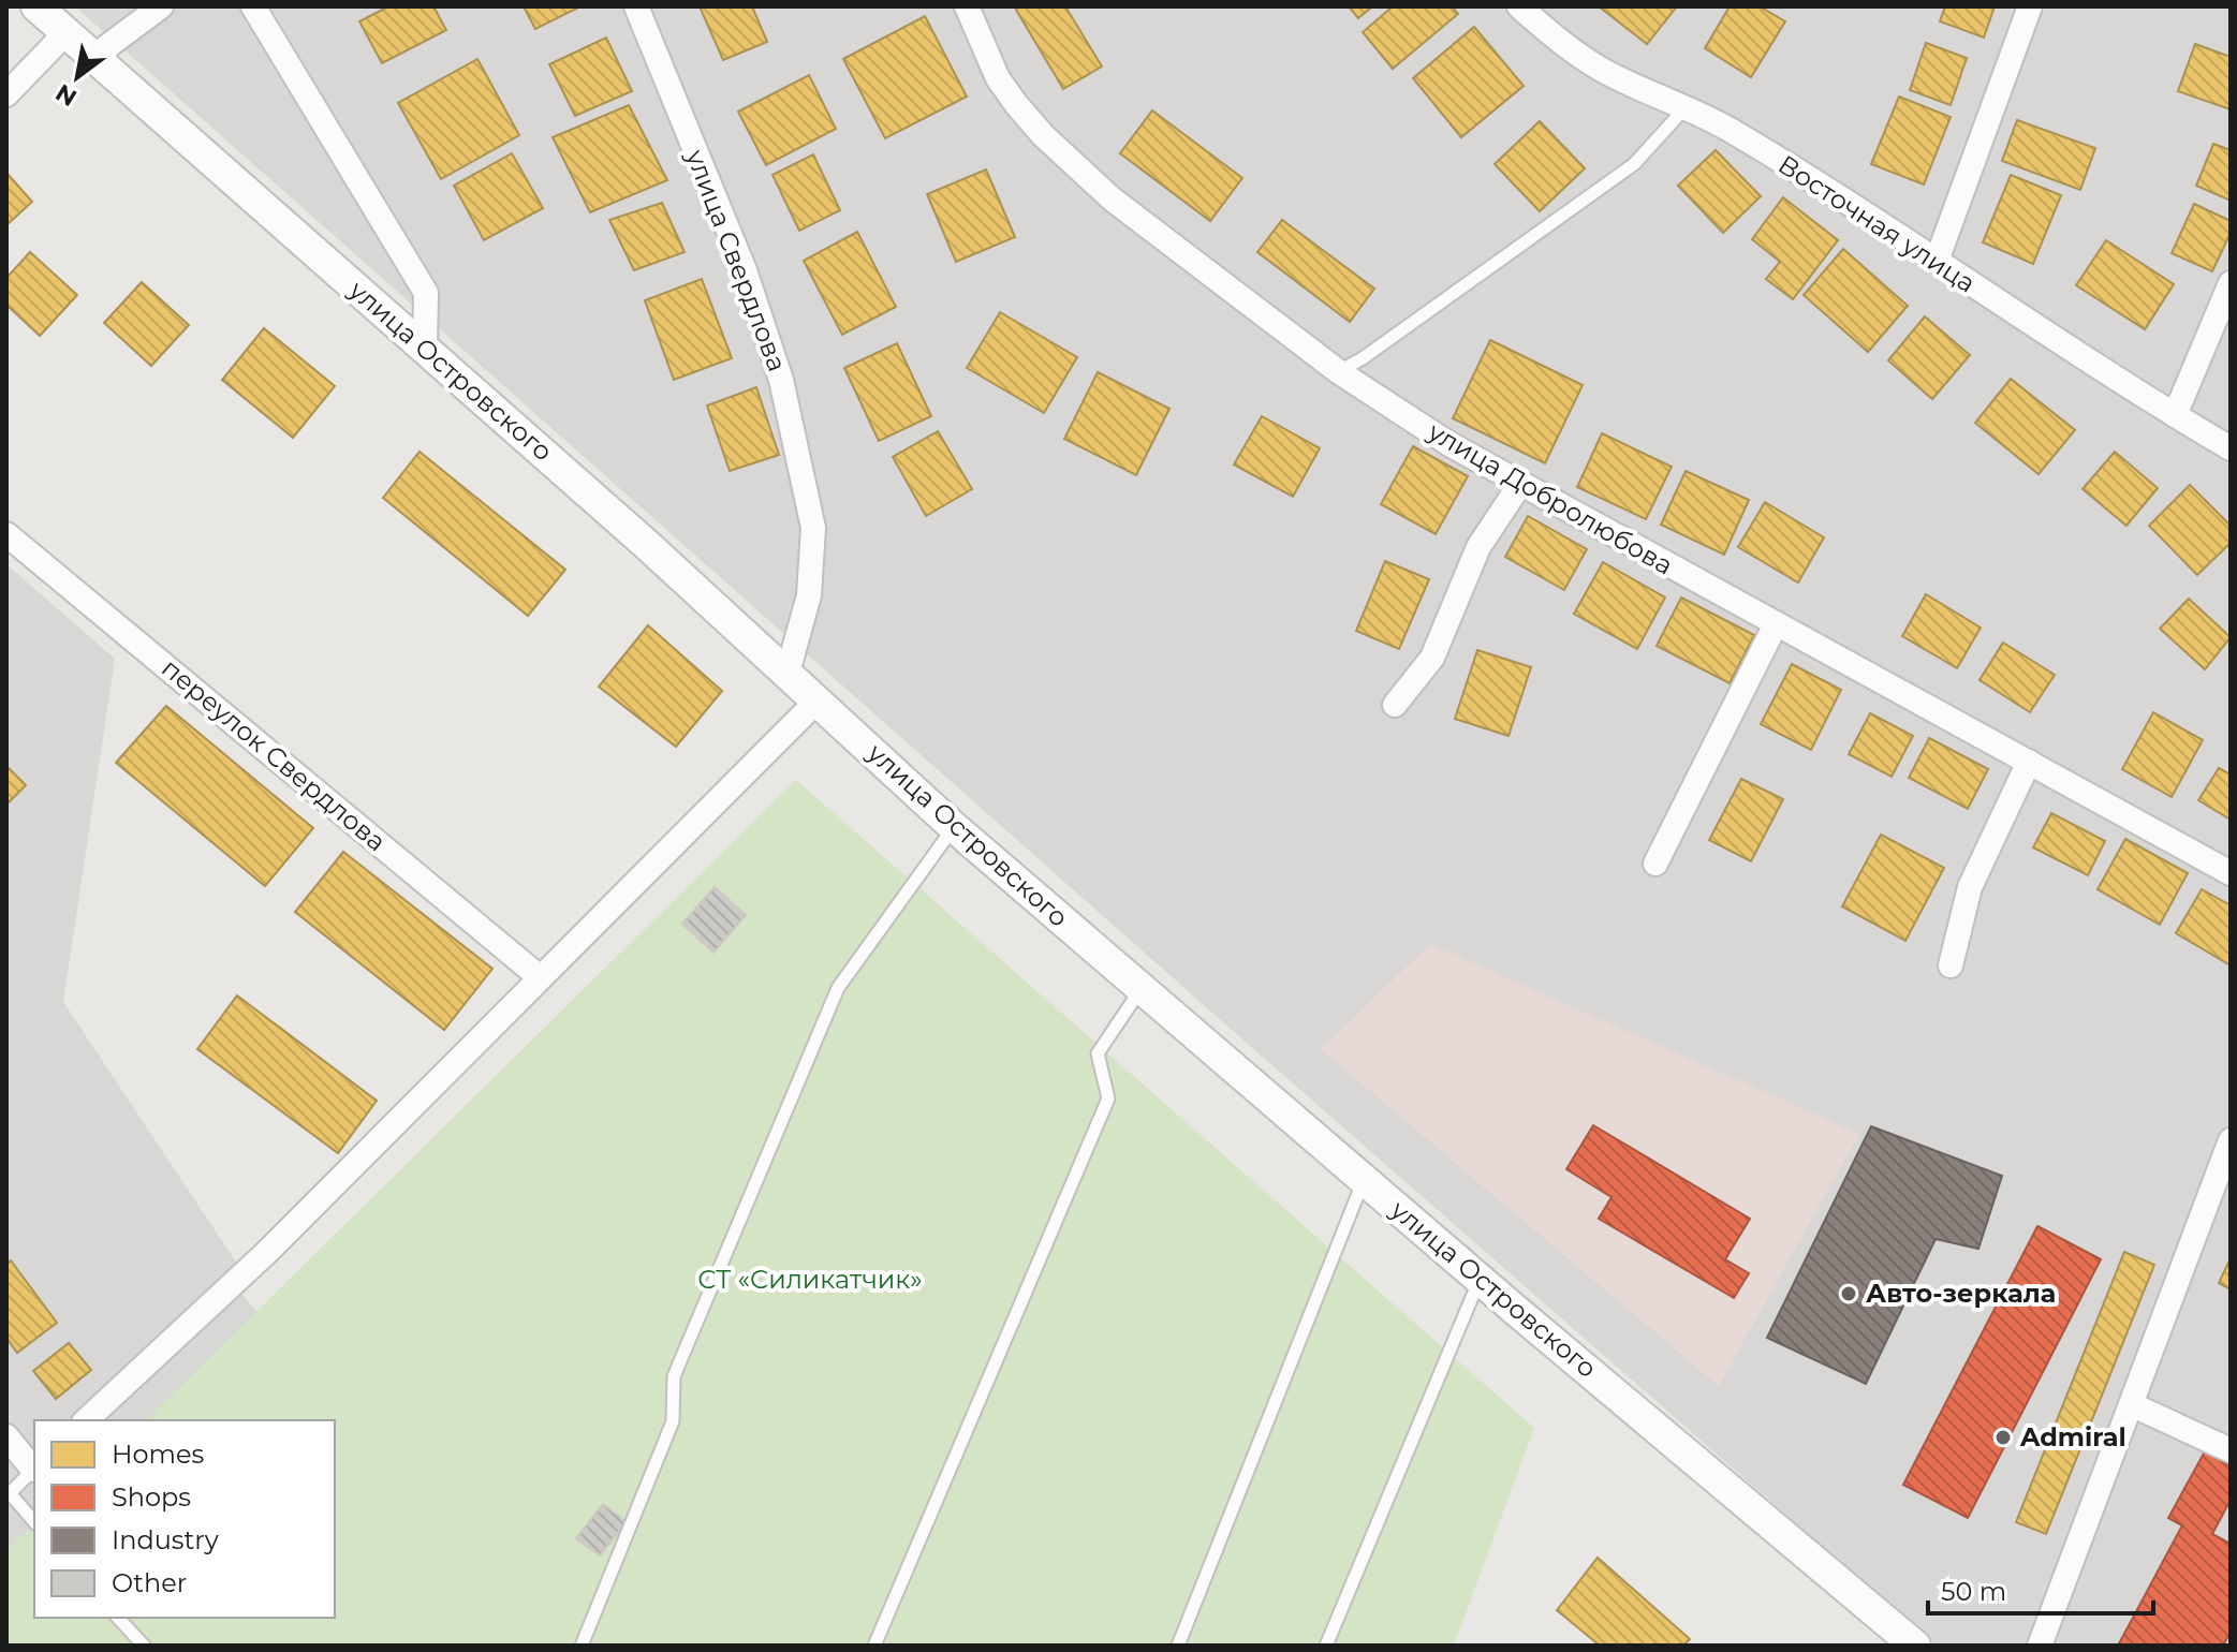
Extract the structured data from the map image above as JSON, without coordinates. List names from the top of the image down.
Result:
{
  "streets": {
    "street": [
      "Восточная улица",
      "улица Свердлова",
      "улица Островского",
      "улица Добролюбова",
      "переулок Свердлова"
    ]
  },
  "crossings": [
    ["улица Свердлова", "улица Островского"]
  ],
  "parks": ["СТ «Силикатчик»"],
  "places": ["Авто-зеркала", "Admiral"],
  "legend": [
    "Homes",
    "Shops",
    "Industry",
    "Other"
  ],
  "scale_bar": "50 m",
  "north": "bottom left"
}
